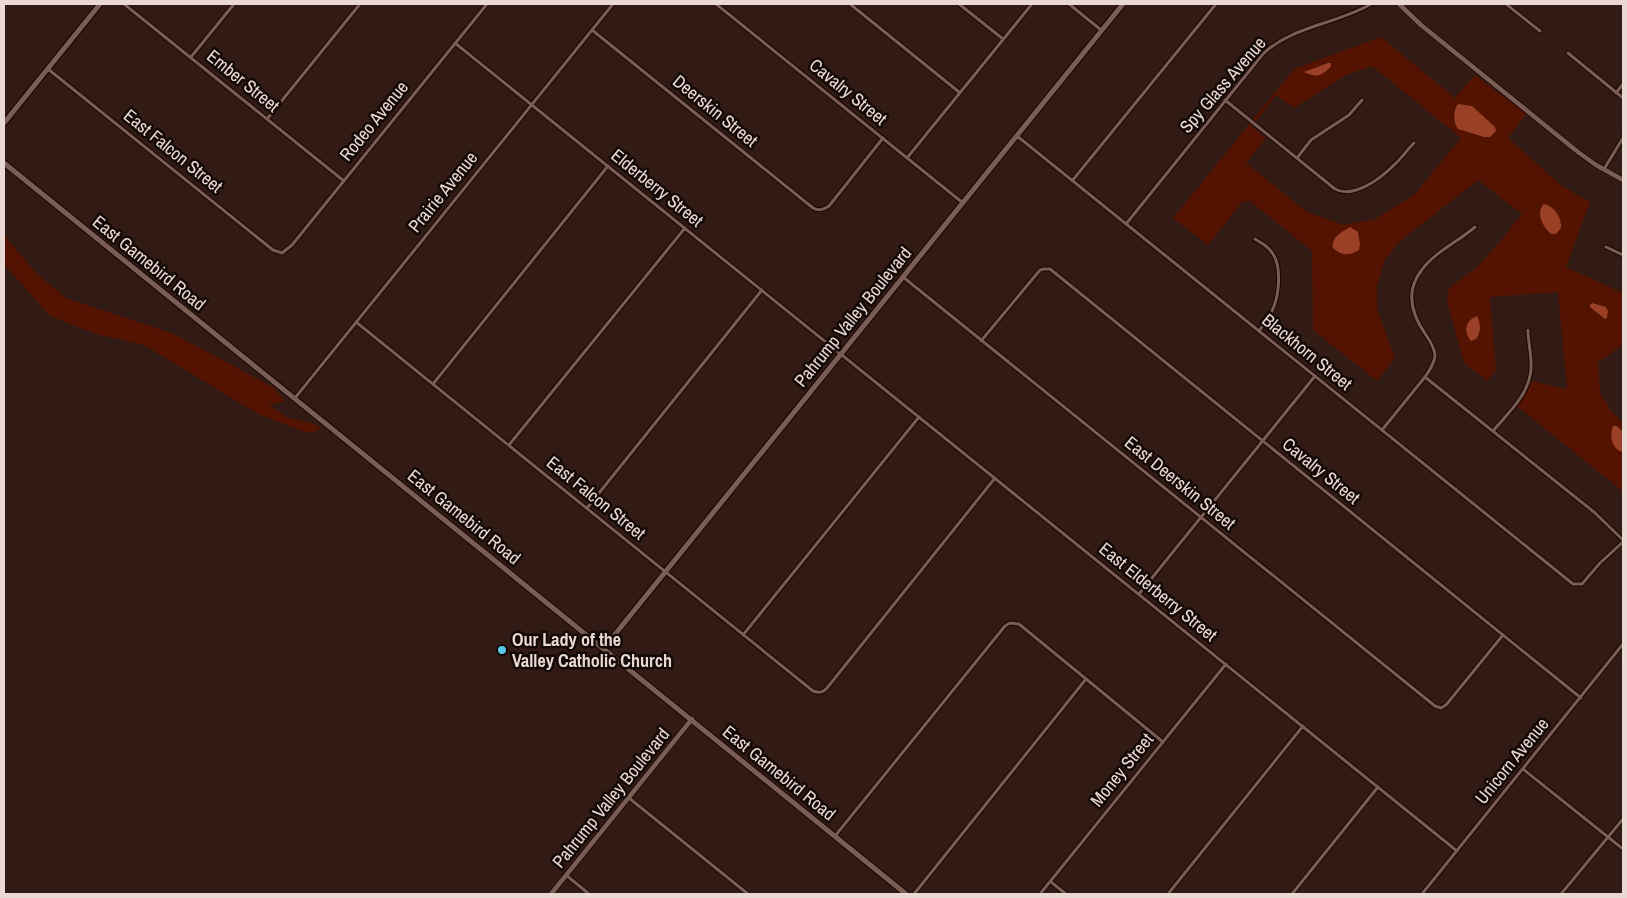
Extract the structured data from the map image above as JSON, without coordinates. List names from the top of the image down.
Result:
{
  "streets": {
    "main road": ["East Gamebird Road", "Pahrump Valley Boulevard"],
    "street": [
      "Ember Street",
      "Spy Glass Avenue",
      "Cavalry Street",
      "Deerskin Street",
      "Rodeo Avenue",
      "East Falcon Street",
      "Elderberry Street",
      "Prairie Avenue",
      "Blackhorn Street",
      "East Deerskin Street",
      "East Elderberry Street",
      "Unicorn Avenue",
      "Money Street"
    ]
  },
  "crossings": [
    ["Ember Street", "Rodeo Avenue"],
    ["Spy Glass Avenue", "Blackhorn Street"],
    ["Cavalry Street", "Deerskin Street"],
    ["Cavalry Street", "Pahrump Valley Boulevard"],
    ["Cavalry Street", "East Deerskin Street"],
    ["Cavalry Street", "Unicorn Avenue"],
    ["Deerskin Street", "Prairie Avenue"],
    ["Rodeo Avenue", "East Falcon Street"],
    ["Rodeo Avenue", "Elderberry Street"],
    ["East Falcon Street", "Prairie Avenue"],
    ["East Falcon Street", "Pahrump Valley Boulevard"],
    ["East Falcon Street", "East Elderberry Street"],
    ["Elderberry Street", "Prairie Avenue"],
    ["Elderberry Street", "Pahrump Valley Boulevard"],
    ["Elderberry Street", "East Elderberry Street"],
    ["Prairie Avenue", "East Gamebird Road"],
    ["East Gamebird Road", "Pahrump Valley Boulevard"],
    ["Pahrump Valley Boulevard", "Blackhorn Street"],
    ["Pahrump Valley Boulevard", "East Deerskin Street"],
    ["Pahrump Valley Boulevard", "East Elderberry Street"],
    ["East Elderberry Street", "Unicorn Avenue"],
    ["East Elderberry Street", "Money Street"]
  ],
  "places": ["Our Lady of the Valley Catholic Church"]
}
